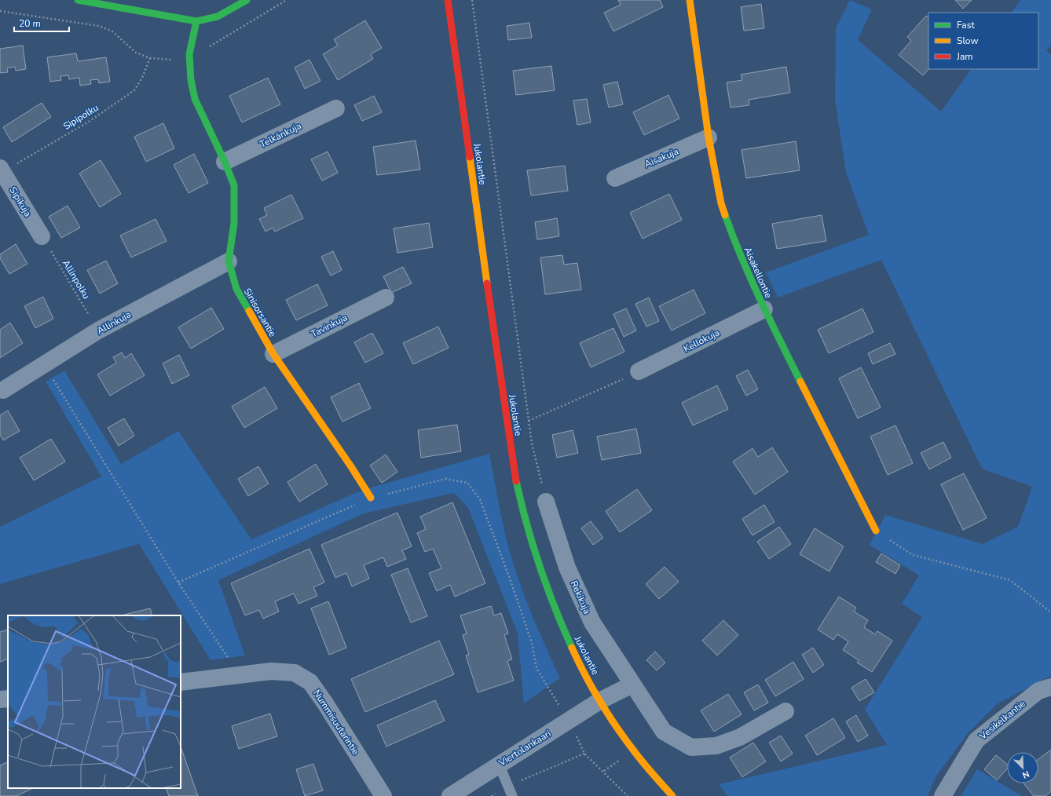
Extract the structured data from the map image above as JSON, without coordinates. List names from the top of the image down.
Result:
{
  "streets": {
    "street": [
      "Telkänkuja",
      "Aisakuja",
      "Jukolantie",
      "Sipikuja",
      "Aisakellontie",
      "Sinisorsantie",
      "Allinkuja",
      "Tavinkuja",
      "Kellokuja",
      "Rekikuja",
      "Vesikelkantie",
      "Nummisuutarintie",
      "Viertolankaari"
    ],
    "path": ["Sipipolku", "Allinpolku"]
  },
  "crossings": [
    ["Sipipolku", "Sipikuja"],
    ["Telkänkuja", "Sinisorsantie"],
    ["Aisakuja", "Aisakellontie"],
    ["Jukolantie", "Viertolankaari"],
    ["Sipikuja", "Allinpolku"],
    ["Aisakellontie", "Kellokuja"],
    ["Allinpolku", "Allinkuja"],
    ["Sinisorsantie", "Allinkuja"],
    ["Sinisorsantie", "Tavinkuja"]
  ],
  "legend": ["Fast", "Slow", "Jam"],
  "scale_bar": "20 m",
  "north": "bottom right"
}
